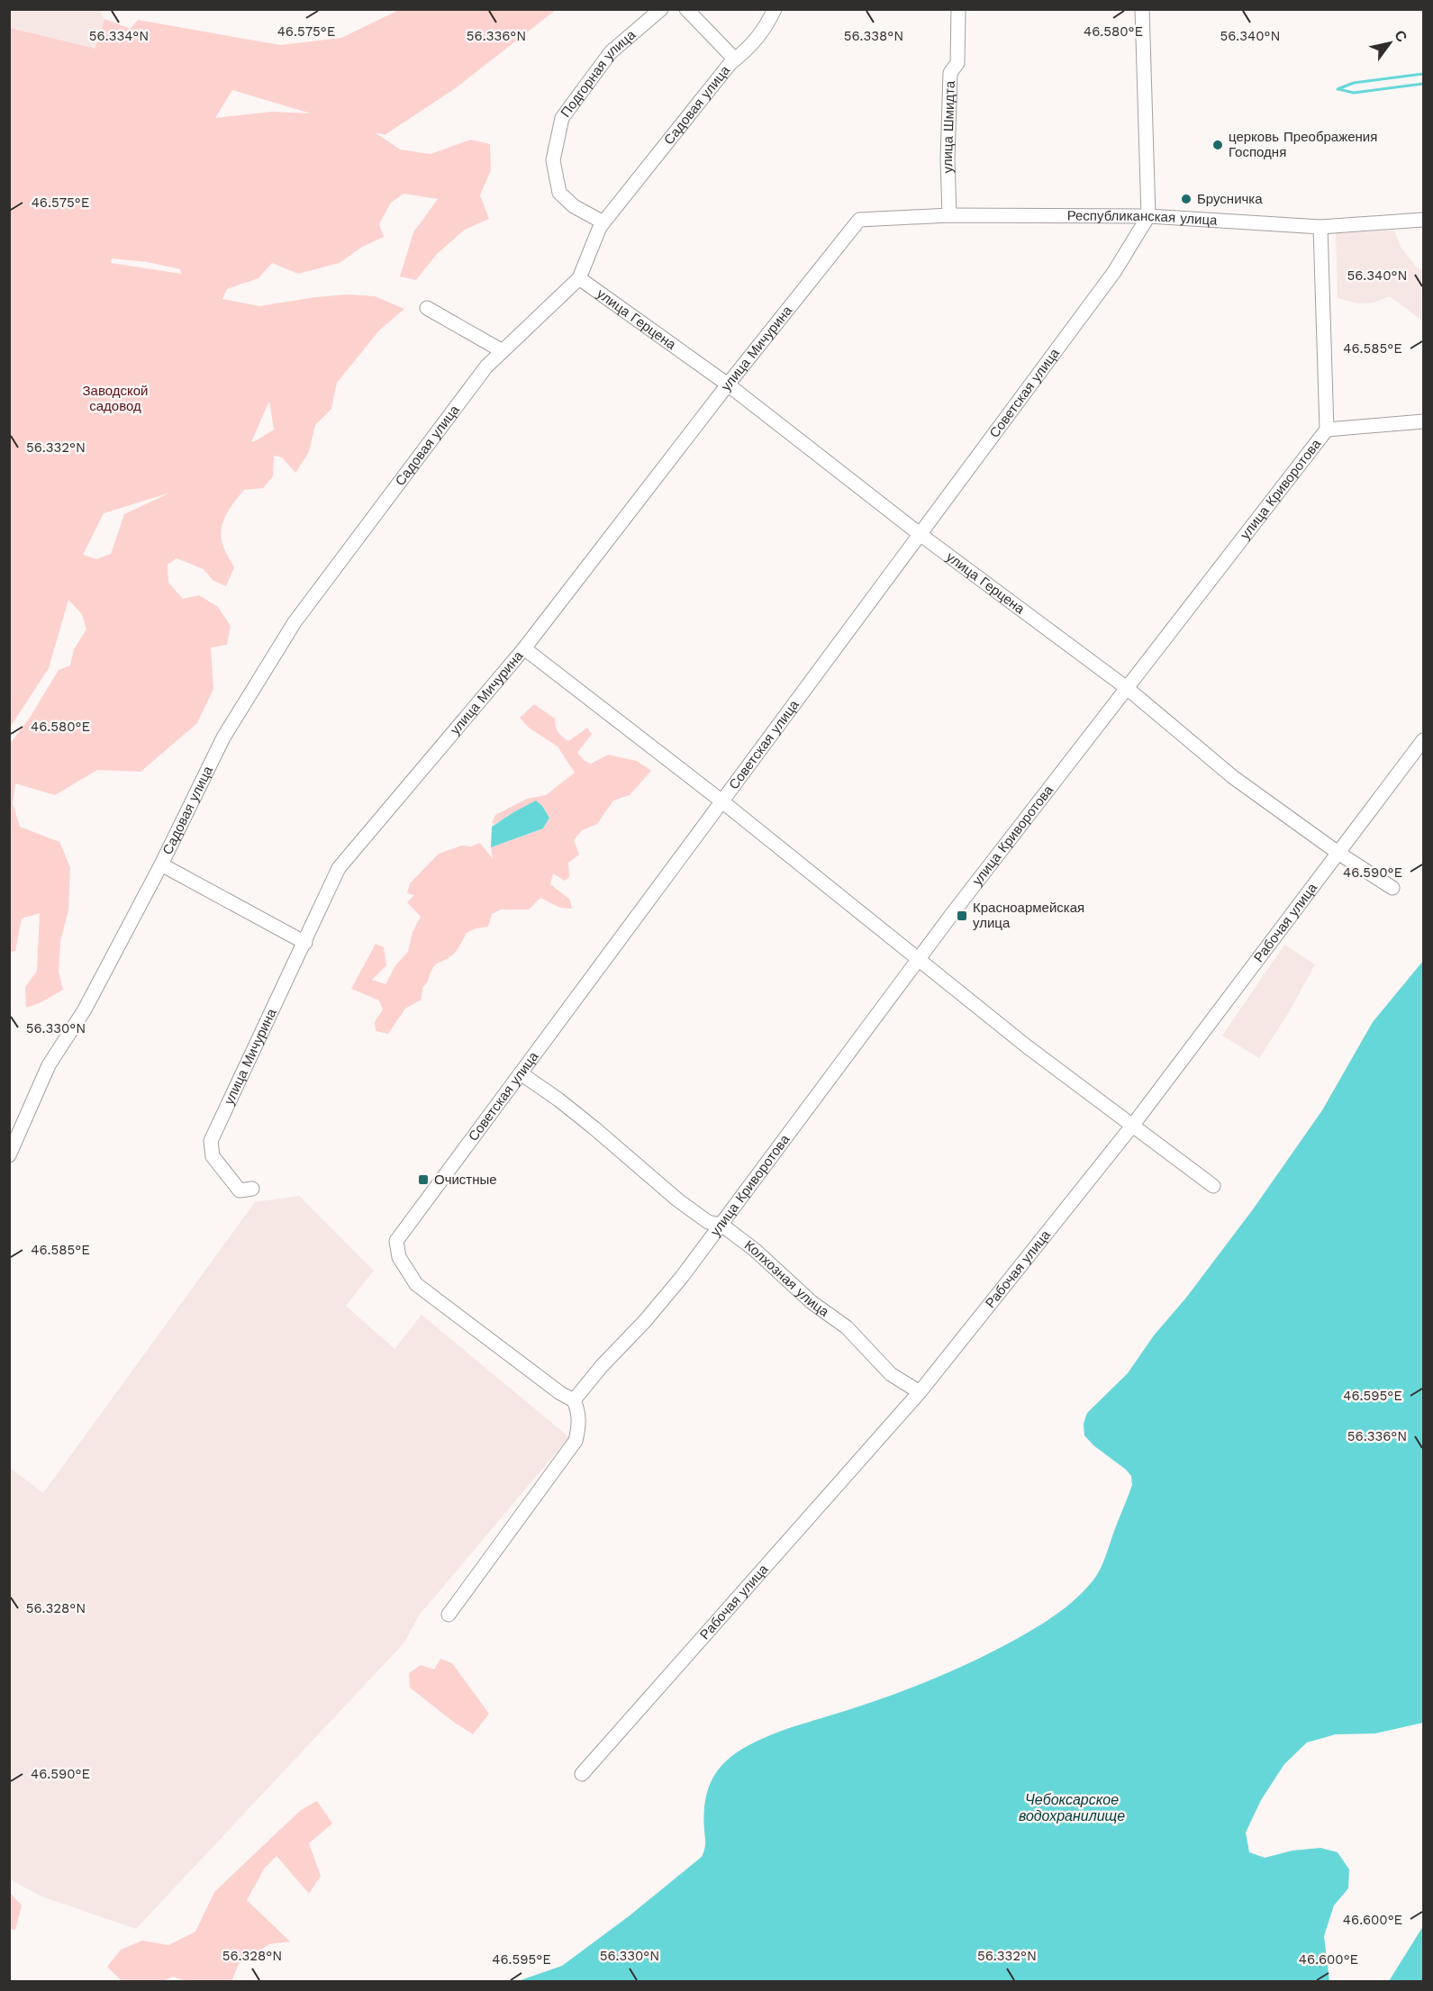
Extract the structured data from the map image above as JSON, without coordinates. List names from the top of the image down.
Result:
{
  "streets": {
    "street": [
      "Подгорная улица",
      "Садовая улица",
      "улица Шмидта",
      "Республиканская улица",
      "улица Герцена",
      "улица Мичурина",
      "Советская улица",
      "улица Криворотова",
      "Рабочая улица",
      "Колхозная улица"
    ]
  },
  "crossings": [
    ["Подгорная улица", "Садовая улица"],
    ["Садовая улица", "улица Герцена"],
    ["Садовая улица", "улица Мичурина"],
    ["улица Шмидта", "Республиканская улица"],
    ["Республиканская улица", "улица Мичурина"],
    ["Республиканская улица", "Советская улица"],
    ["Республиканская улица", "улица Криворотова"],
    ["улица Герцена", "улица Мичурина"],
    ["улица Герцена", "Советская улица"],
    ["улица Герцена", "улица Криворотова"],
    ["улица Герцена", "Рабочая улица"],
    ["Советская улица", "улица Криворотова"],
    ["Советская улица", "Колхозная улица"],
    ["улица Криворотова", "Колхозная улица"],
    ["Рабочая улица", "Колхозная улица"]
  ],
  "water": ["Чебоксарское водохранилище"],
  "parks": ["Заводской садовод"],
  "places": {
    "other": ["церковь Преображения Господня", "Брусничка"],
    "transit": ["Красноармейская улица", "Очистные"]
  },
  "north": "top right",
  "coordinates": [
    "46.575°E",
    "46.580°E",
    "56.338°N",
    "56.340°N",
    "56.334°N",
    "56.336°N",
    "46.585°E",
    "56.332°N",
    "46.590°E",
    "56.330°N",
    "46.595°E",
    "56.328°N",
    "46.600°E"
  ]
}
